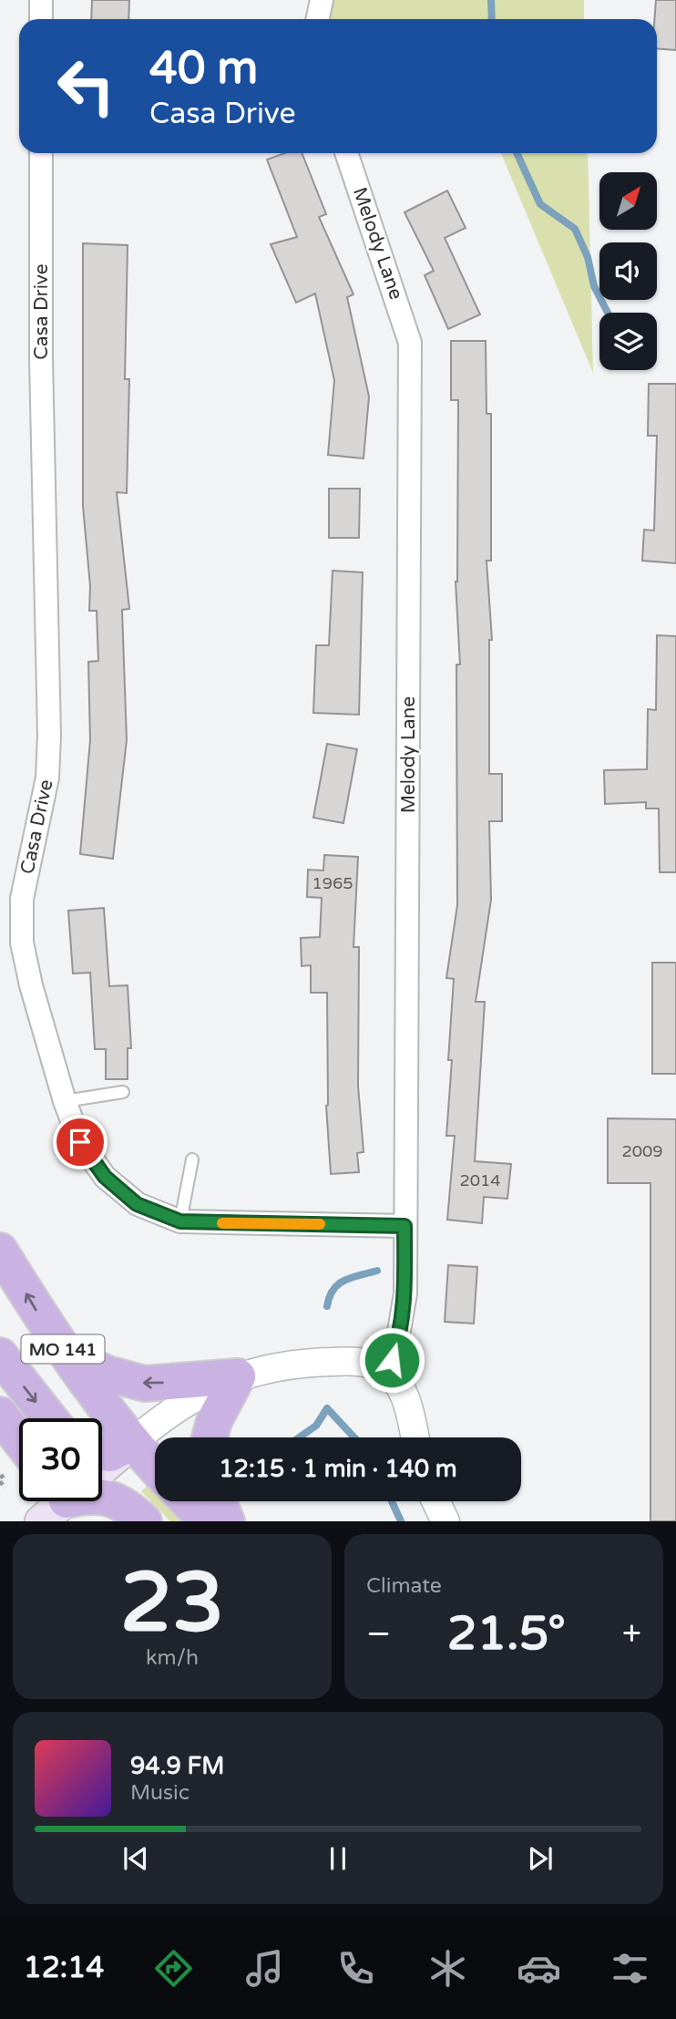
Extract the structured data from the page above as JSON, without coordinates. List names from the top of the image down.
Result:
{
  "streets": {
    "highway": ["MO 141"],
    "street": ["Melody Lane", "Casa Drive"]
  },
  "crossings": [
    ["Melody Lane", "Casa Drive"]
  ],
  "house_numbers": ["1965", "2009", "2014"],
  "north": "top right",
  "page": {
    "turn": ["40 m", "Casa Drive"],
    "limit": "30",
    "trip": "12:15 · 1 min · 140 m",
    "tile": [
      ["23", "km/h"],
      "Climate"
    ],
    "heat": ["−", "21.5°", "+"],
    "song": ["94.9 FM", "Music"],
    "tabs": "12:14"
  }
}
